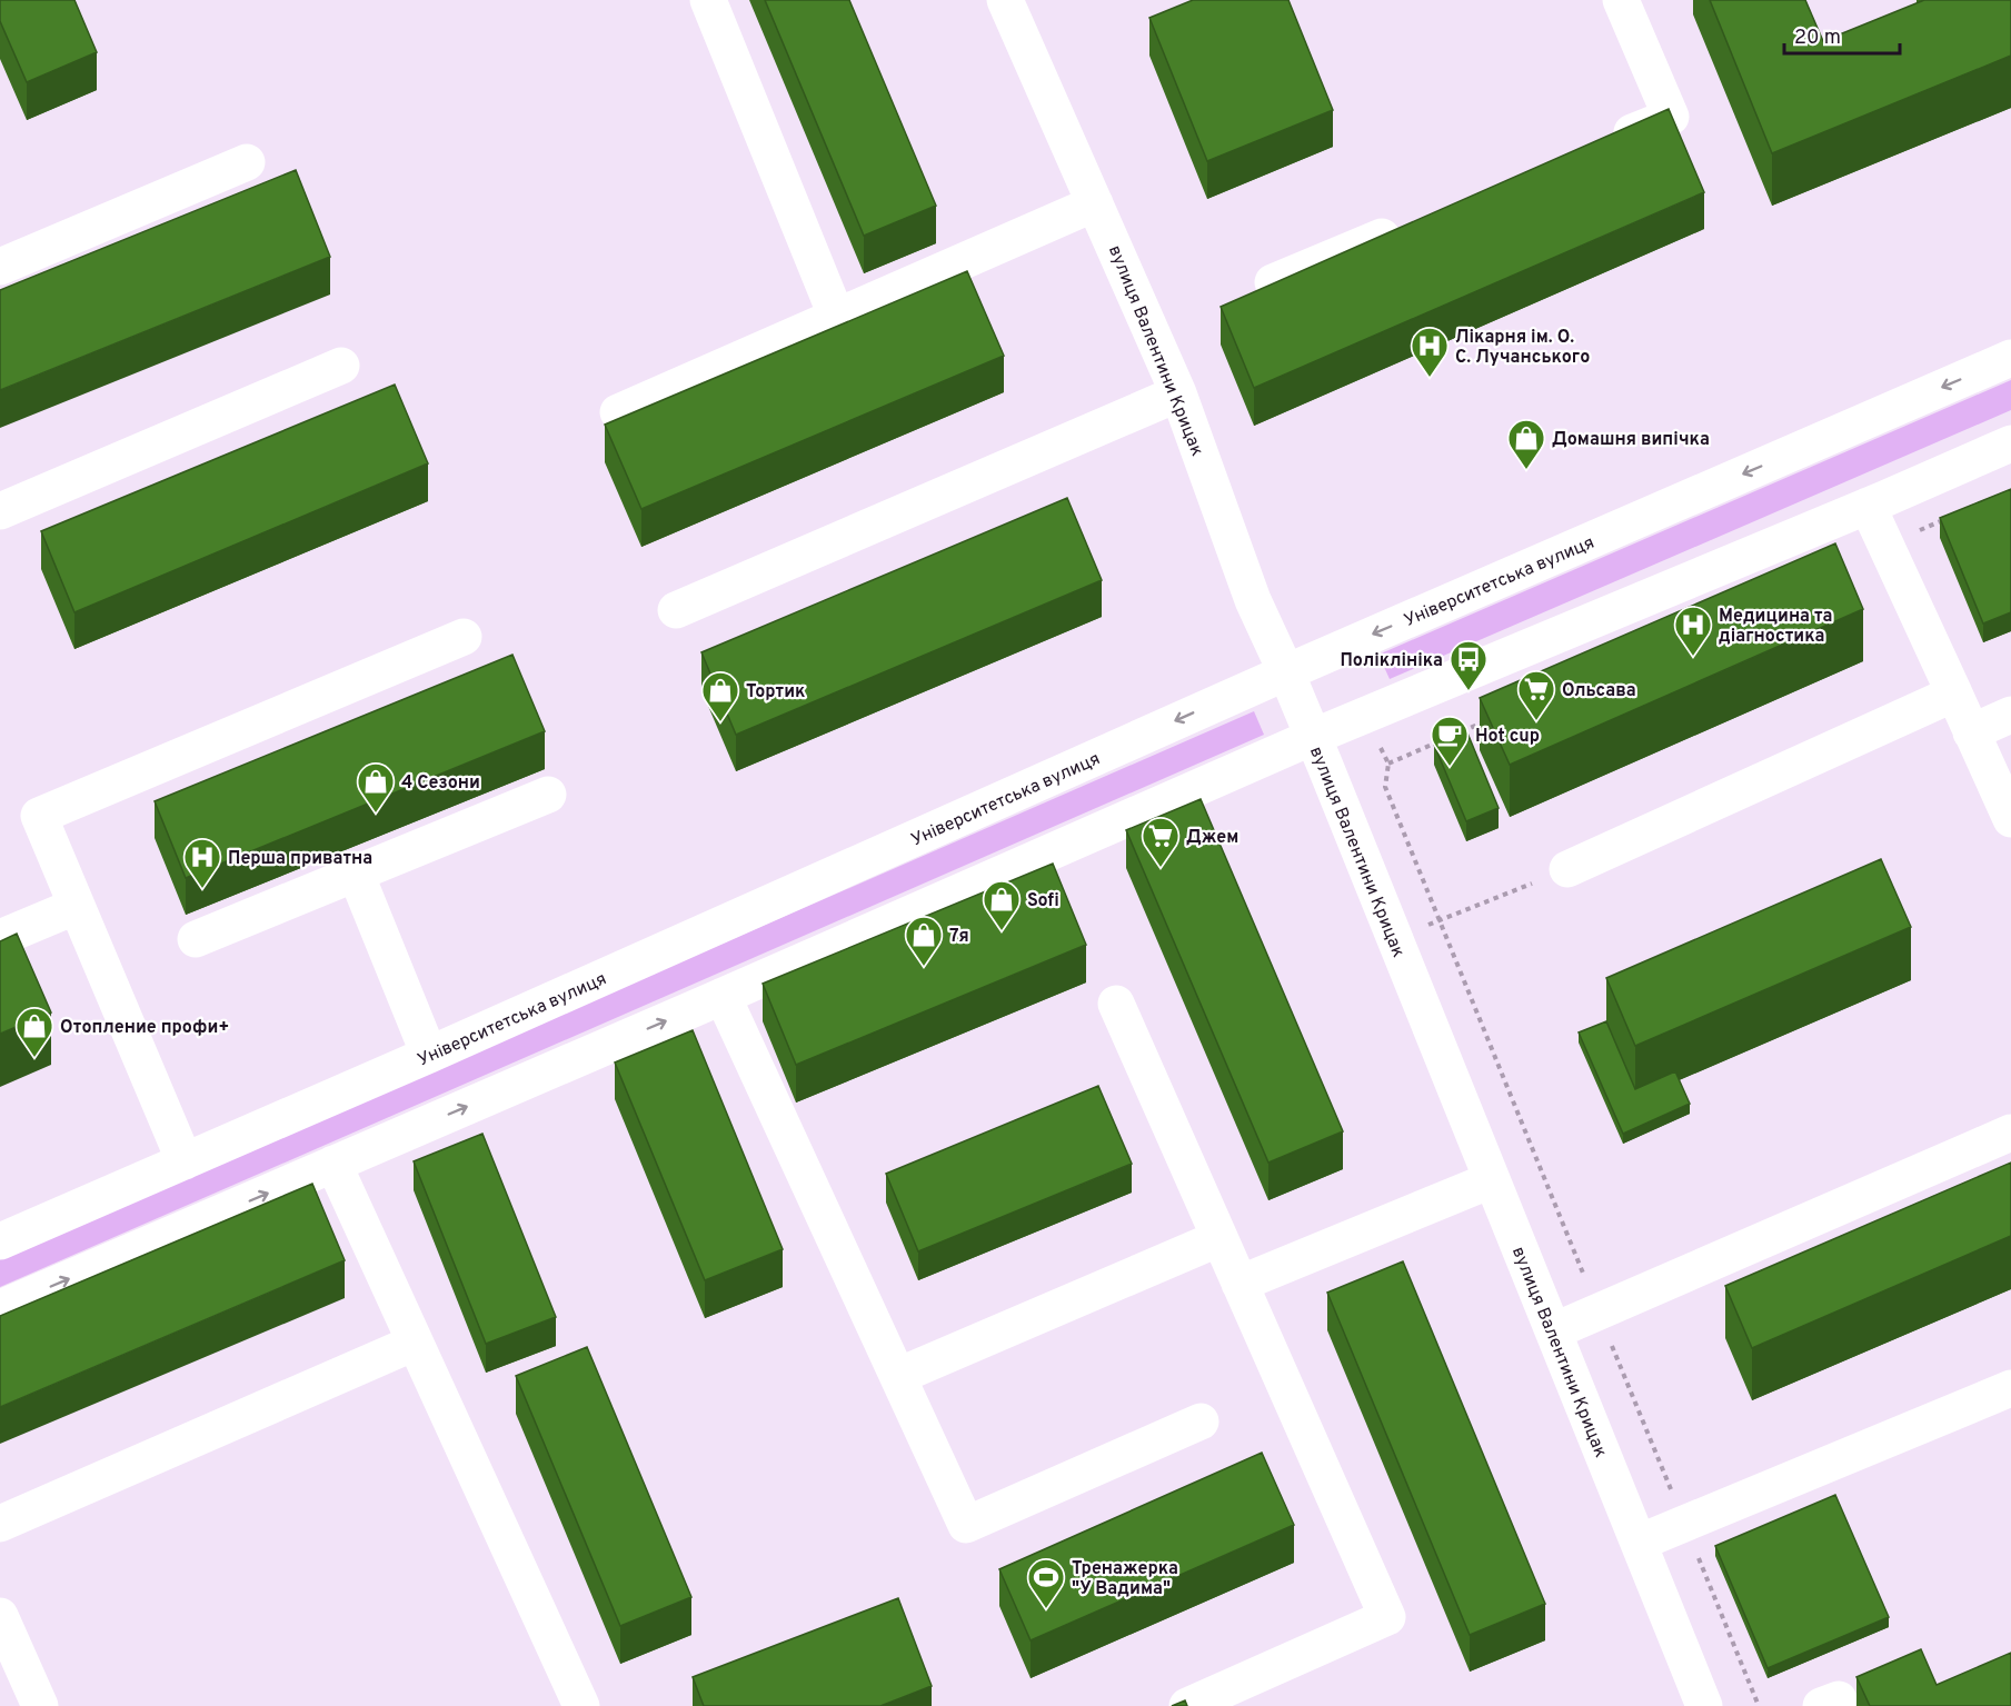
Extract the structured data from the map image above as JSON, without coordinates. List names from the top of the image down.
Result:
{
  "streets": {
    "street": ["вулиця Валентини Крицак", "Університетська вулиця"]
  },
  "crossings": [
    ["вулиця Валентини Крицак", "Університетська вулиця"]
  ],
  "places": {
    "hospital": ["Лікарня ім. О. С. Лучанського", "Медицина та діагностика", "Перша приватна"],
    "shop": [
      "Домашня випічка",
      "Тортик",
      "4 Сезони",
      "Sofi",
      "7я",
      "Отопление профи+"
    ],
    "bus stop": ["Поліклініка"],
    "supermarket": ["Ольсава", "Джем"],
    "cafe": ["Hot cup"],
    "sports": ["Тренажерка \"У Вадима\""]
  },
  "scale_bar": "20 m"
}
